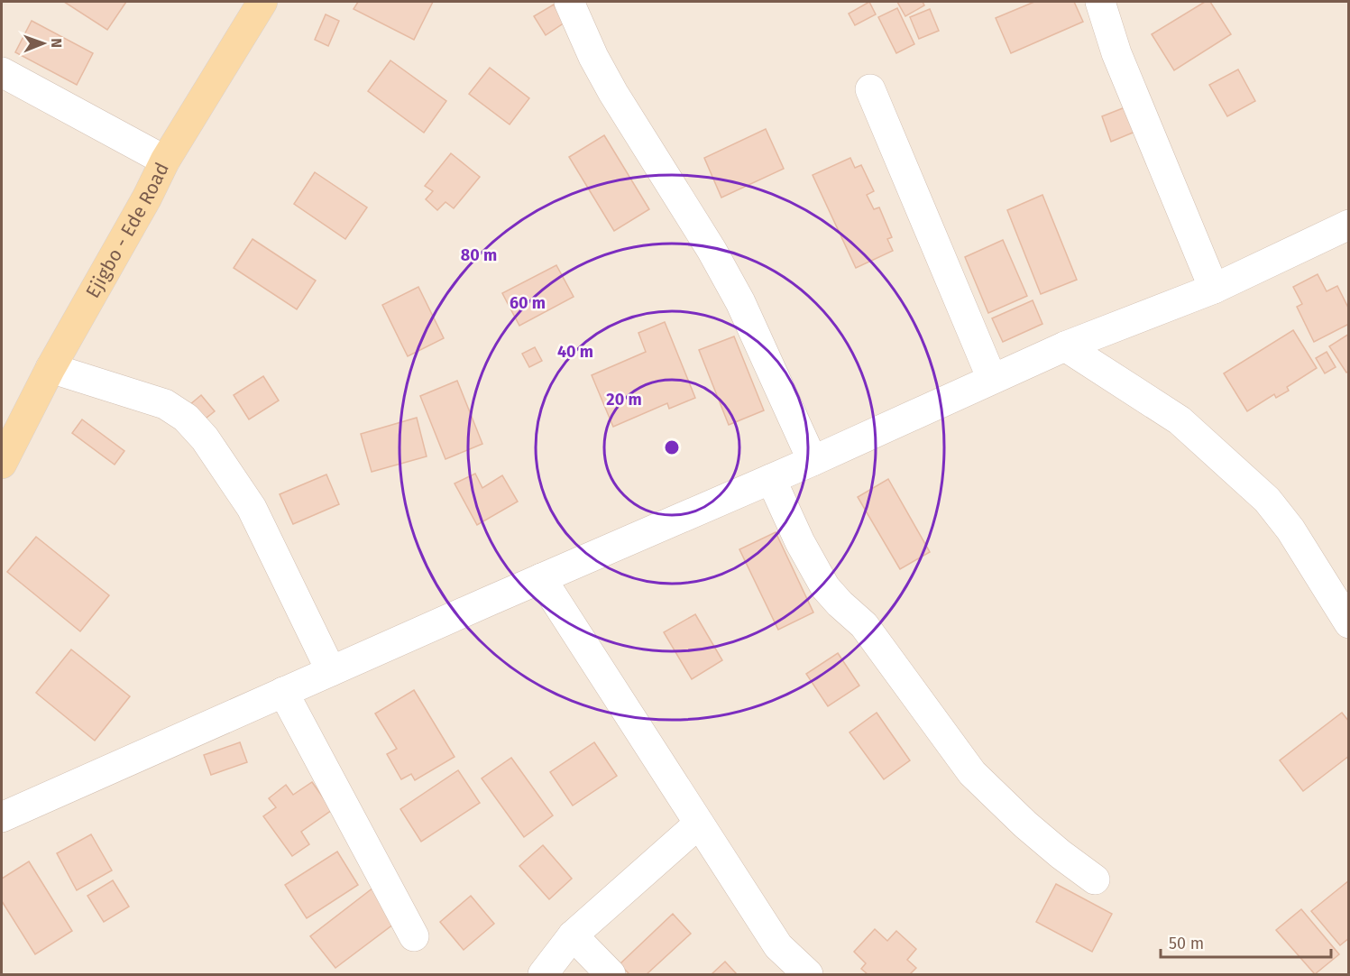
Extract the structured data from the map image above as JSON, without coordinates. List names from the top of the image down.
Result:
{
  "streets": {
    "main road": ["Ejigbo - Ede Road"]
  },
  "scale_bar": "50 m",
  "north": "right",
  "rings": [
    "80 m",
    "60 m",
    "40 m",
    "20 m"
  ]
}
